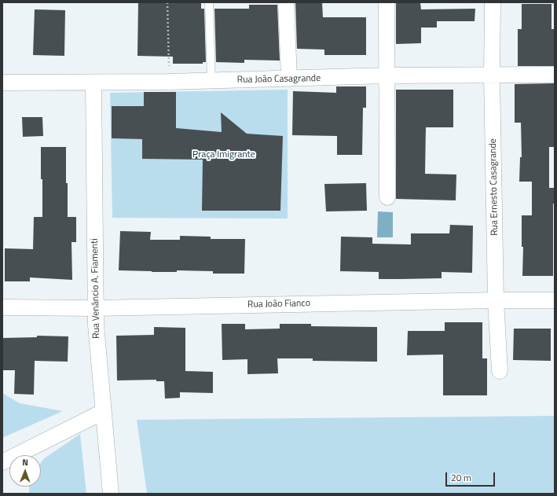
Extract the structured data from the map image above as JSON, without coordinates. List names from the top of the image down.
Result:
{
  "streets": {
    "street": [
      "Rua João Casagrande",
      "Rua Ernesto Casagrande",
      "Rua Venâncio A. Fiamenti",
      "Rua João Fianco"
    ]
  },
  "crossings": [
    ["Rua João Casagrande", "Rua Ernesto Casagrande"],
    ["Rua João Casagrande", "Rua Venâncio A. Fiamenti"],
    ["Rua Ernesto Casagrande", "Rua João Fianco"],
    ["Rua Venâncio A. Fiamenti", "Rua João Fianco"]
  ],
  "parks": ["Praça Imigrante"],
  "scale_bar": "20 m",
  "north": "top"
}
